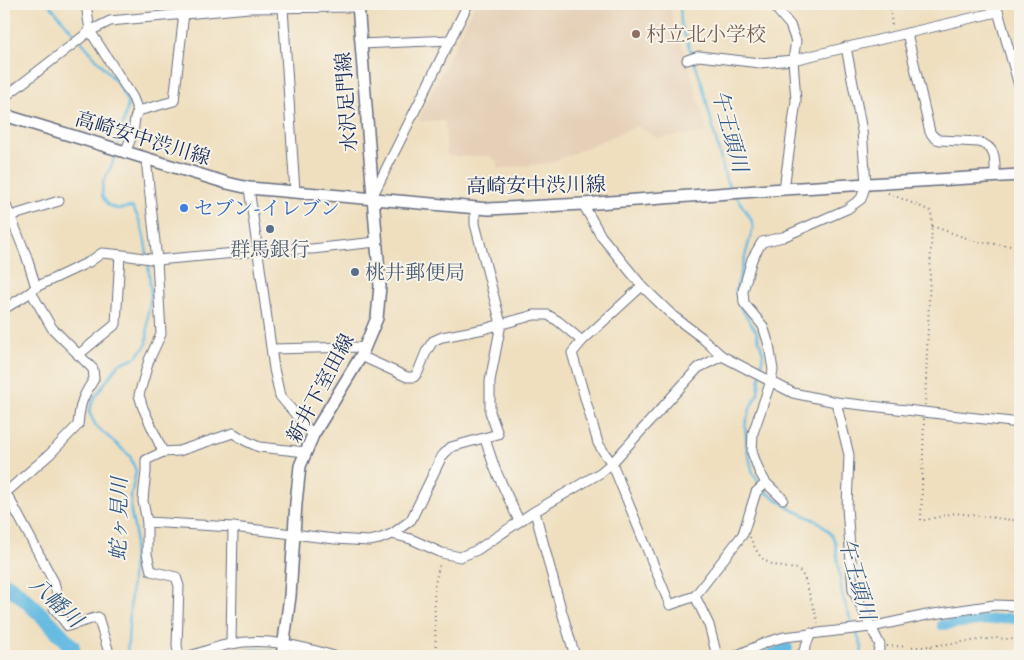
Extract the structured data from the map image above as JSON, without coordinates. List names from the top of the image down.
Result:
{
  "streets": {
    "main road": ["水沢足門線", "高崎安中渋川線", "新井下室田線"]
  },
  "crossings": [
    ["水沢足門線", "高崎安中渋川線"],
    ["水沢足門線", "新井下室田線"],
    ["高崎安中渋川線", "新井下室田線"]
  ],
  "water": ["午王頭川", "蛇ヶ見川", "八幡川"],
  "places": [
    "村立北小学校",
    "セブン-イレブン",
    "群馬銀行",
    "桃井郵便局"
  ]
}
